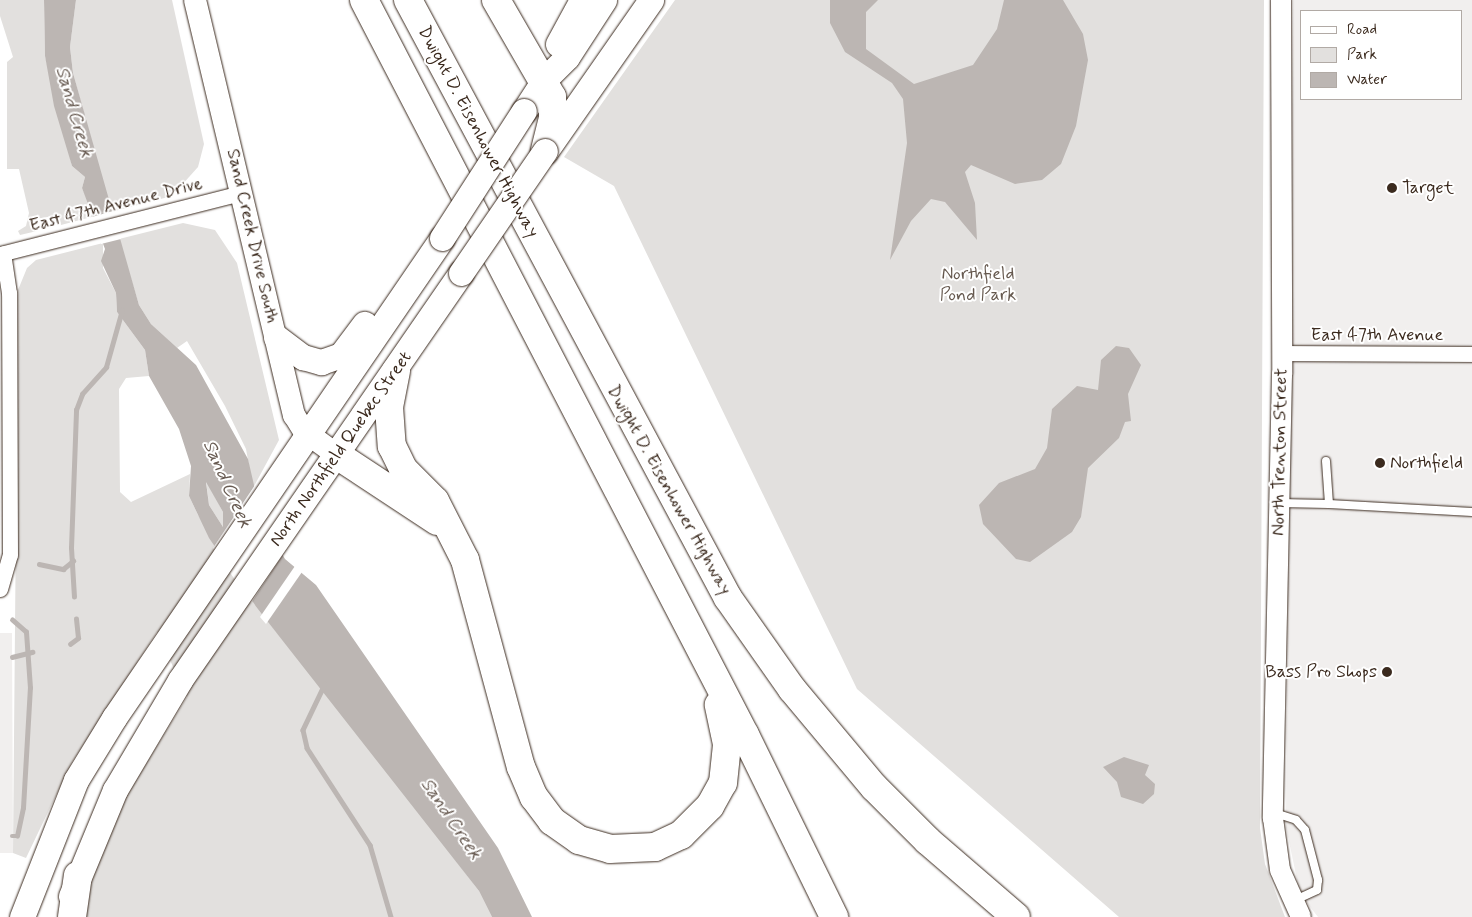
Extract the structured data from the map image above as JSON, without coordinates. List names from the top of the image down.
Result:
{
  "streets": {
    "highway": ["Dwight D. Eisenhower Highway"],
    "main road": ["Sand Creek Drive South", "North Northfield Quebec Street"],
    "street": ["East 47th Avenue Drive", "East 47th Avenue", "North Trenton Street"]
  },
  "crossings": [
    ["East 47th Avenue Drive", "Sand Creek Drive South"],
    ["Sand Creek Drive South", "North Northfield Quebec Street"],
    ["East 47th Avenue", "North Trenton Street"]
  ],
  "water": ["Sand Creek"],
  "parks": ["Northfield Pond Park"],
  "places": ["Target", "Northfield", "Bass Pro Shops"],
  "legend": ["Road", "Park", "Water"]
}
